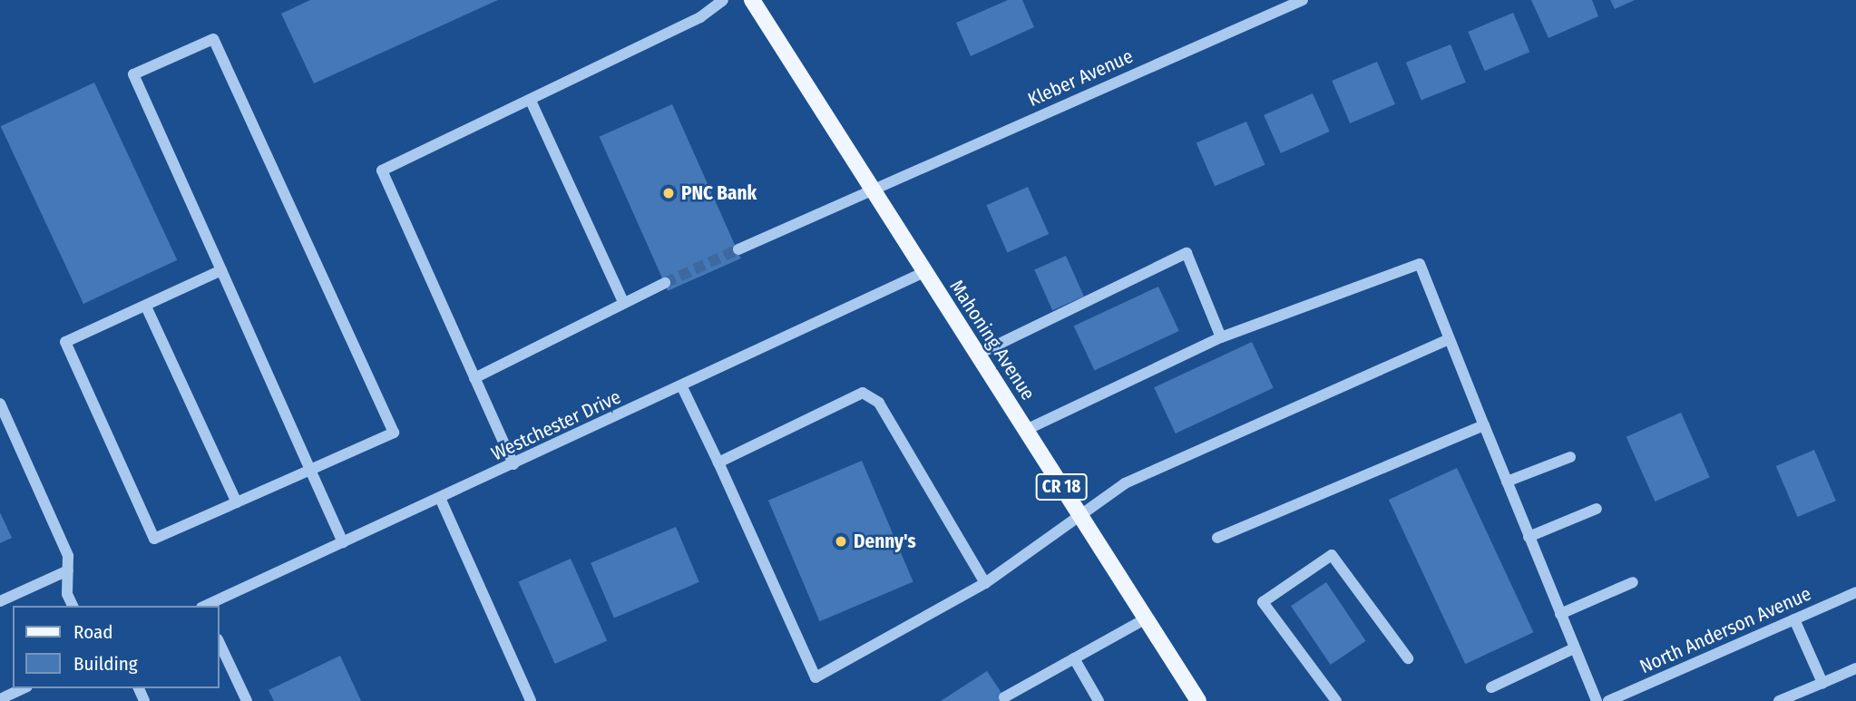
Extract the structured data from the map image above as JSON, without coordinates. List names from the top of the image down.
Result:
{
  "streets": {
    "main road": ["Mahoning Avenue", "CR 18"],
    "street": ["Kleber Avenue", "Westchester Drive", "North Anderson Avenue"]
  },
  "crossings": [
    ["Kleber Avenue", "Mahoning Avenue"],
    ["Mahoning Avenue", "Westchester Drive"]
  ],
  "places": ["PNC Bank", "Denny's"],
  "legend": ["Road", "Building"]
}
